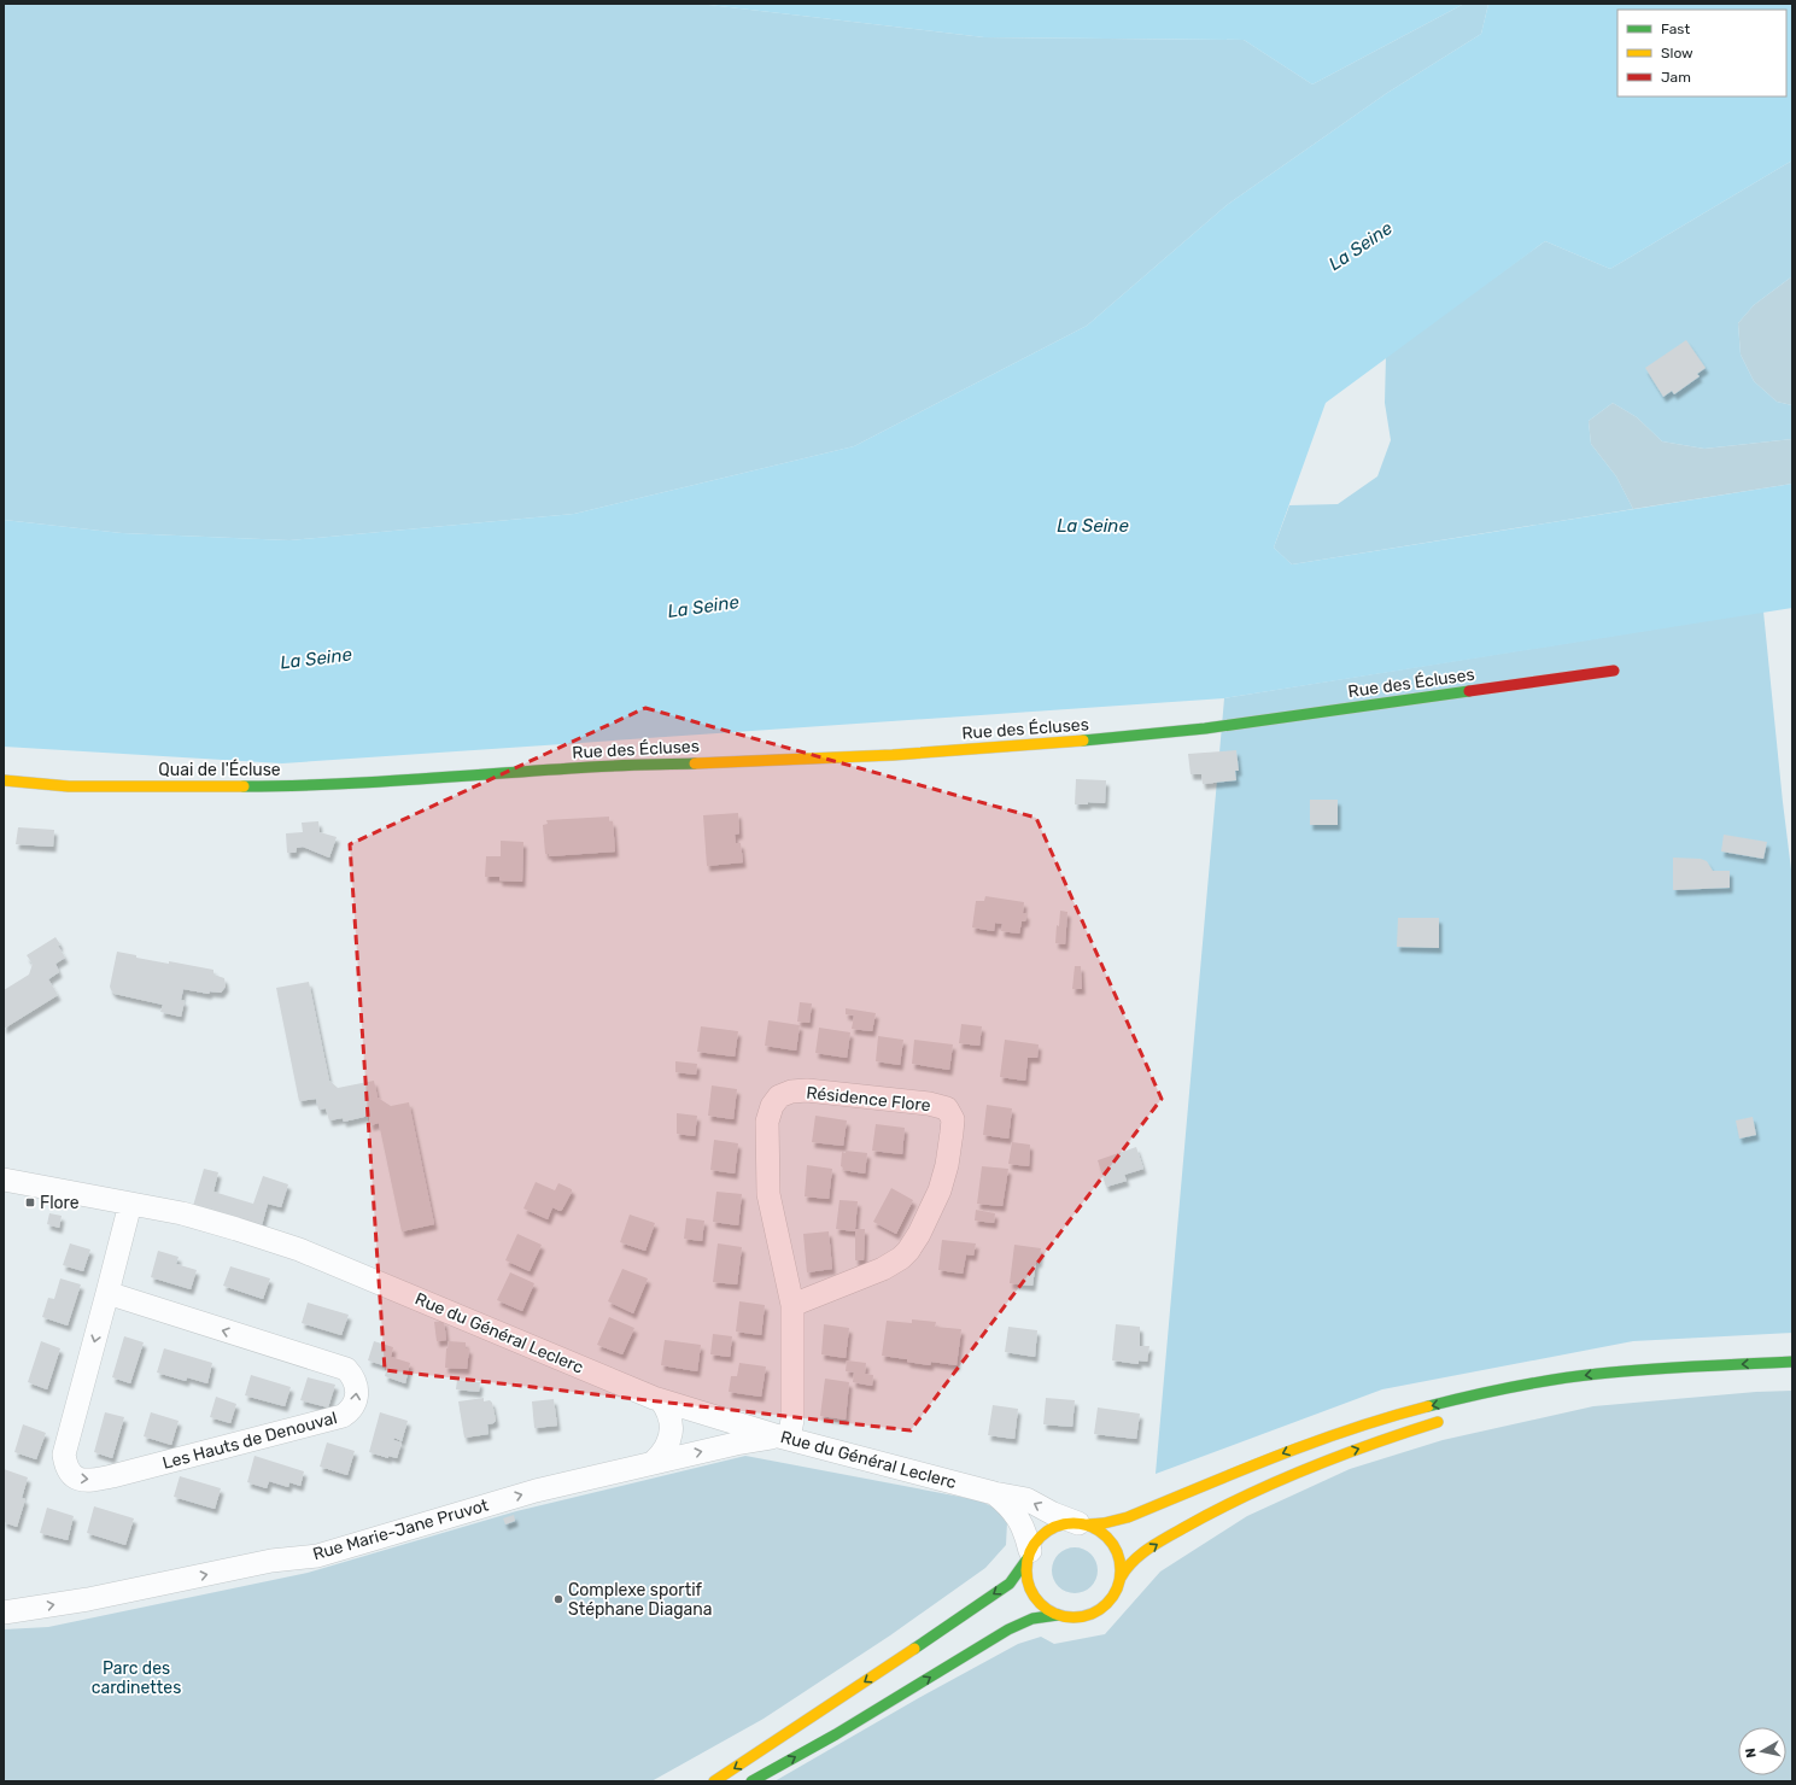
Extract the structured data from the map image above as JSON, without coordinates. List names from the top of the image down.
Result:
{
  "streets": {
    "main road": ["Rue des Écluses", "Quai de l'Écluse"],
    "street": [
      "Résidence Flore",
      "Rue du Général Leclerc",
      "Les Hauts de Denouval",
      "Rue Marie-Jane Pruvot"
    ]
  },
  "crossings": [
    ["Rue des Écluses", "Quai de l'Écluse"],
    ["Résidence Flore", "Rue du Général Leclerc"],
    ["Résidence Flore", "Rue Marie-Jane Pruvot"],
    ["Rue du Général Leclerc", "Les Hauts de Denouval"],
    ["Rue du Général Leclerc", "Rue Marie-Jane Pruvot"]
  ],
  "one_way": ["Rue Marie-Jane Pruvot"],
  "water": ["La Seine"],
  "parks": ["Parc des cardinettes"],
  "places": {
    "transit": ["Flore"],
    "other": ["Complexe sportif Stéphane Diagana"]
  },
  "legend": ["Fast", "Slow", "Jam"],
  "north": "left"
}
